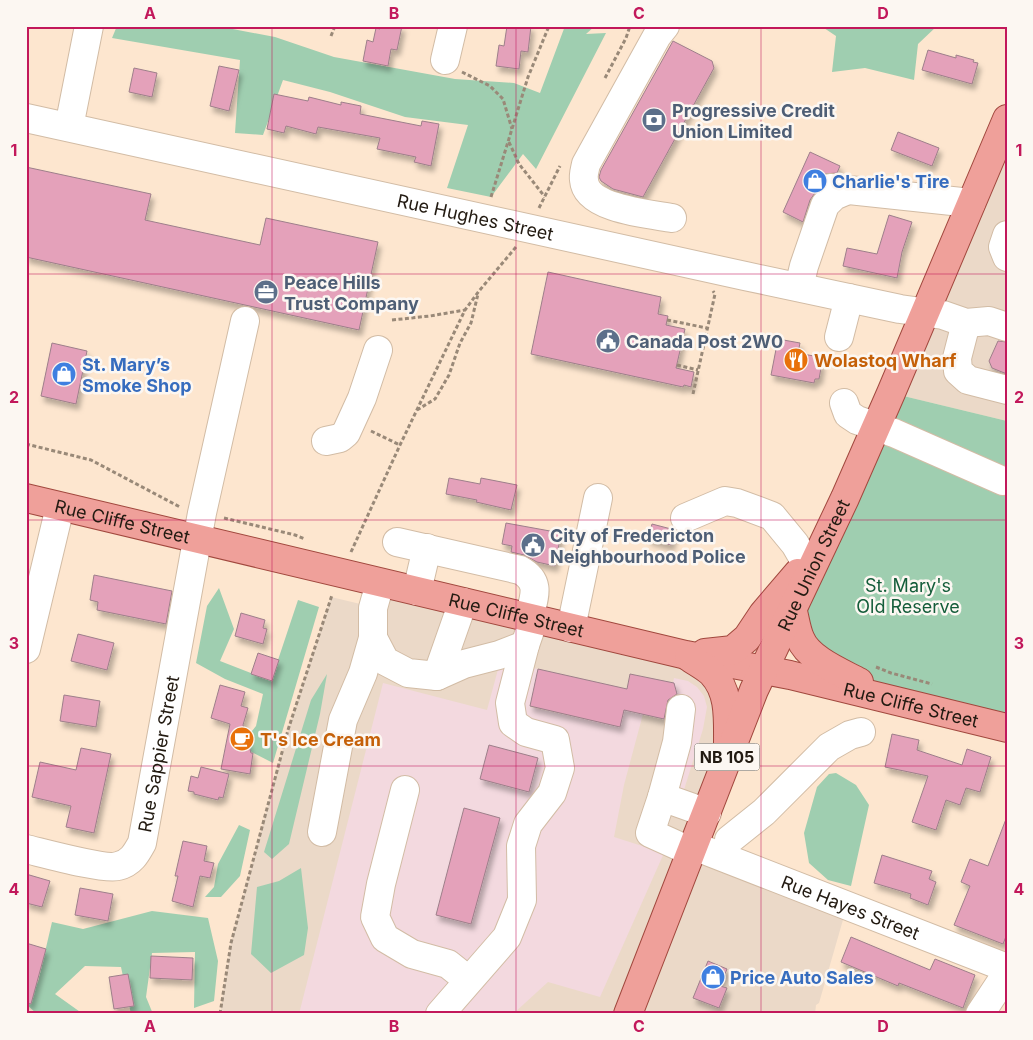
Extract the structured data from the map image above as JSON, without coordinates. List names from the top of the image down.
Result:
{
  "streets": {
    "main road": ["Rue Cliffe Street", "Rue Union Street", "NB 105"],
    "street": ["Rue Hughes Street", "Rue Sappier Street", "Rue Hayes Street"]
  },
  "crossings": [
    ["Rue Hughes Street", "Rue Union Street"],
    ["Rue Cliffe Street", "Rue Union Street"],
    ["Rue Cliffe Street", "Rue Sappier Street"],
    ["Rue Union Street", "Rue Hayes Street"]
  ],
  "parks": ["St. Mary's Old Reserve"],
  "places": {
    "bank": ["Progressive Credit Union Limited"],
    "shop": ["Charlie's Tire", "St. Mary’s Smoke Shop", "Price Auto Sales"],
    "office": ["Peace Hills Trust Company"],
    "public building": ["Canada Post 2W0", "City of Fredericton Neighbourhood Police"],
    "restaurant": ["Wolastoq Wharf"],
    "cafe": ["T's Ice Cream"]
  },
  "grid": {
    "columns": [
      "A",
      "B",
      "C",
      "D"
    ],
    "rows": [
      "1",
      "2",
      "3",
      "4"
    ]
  }
}
